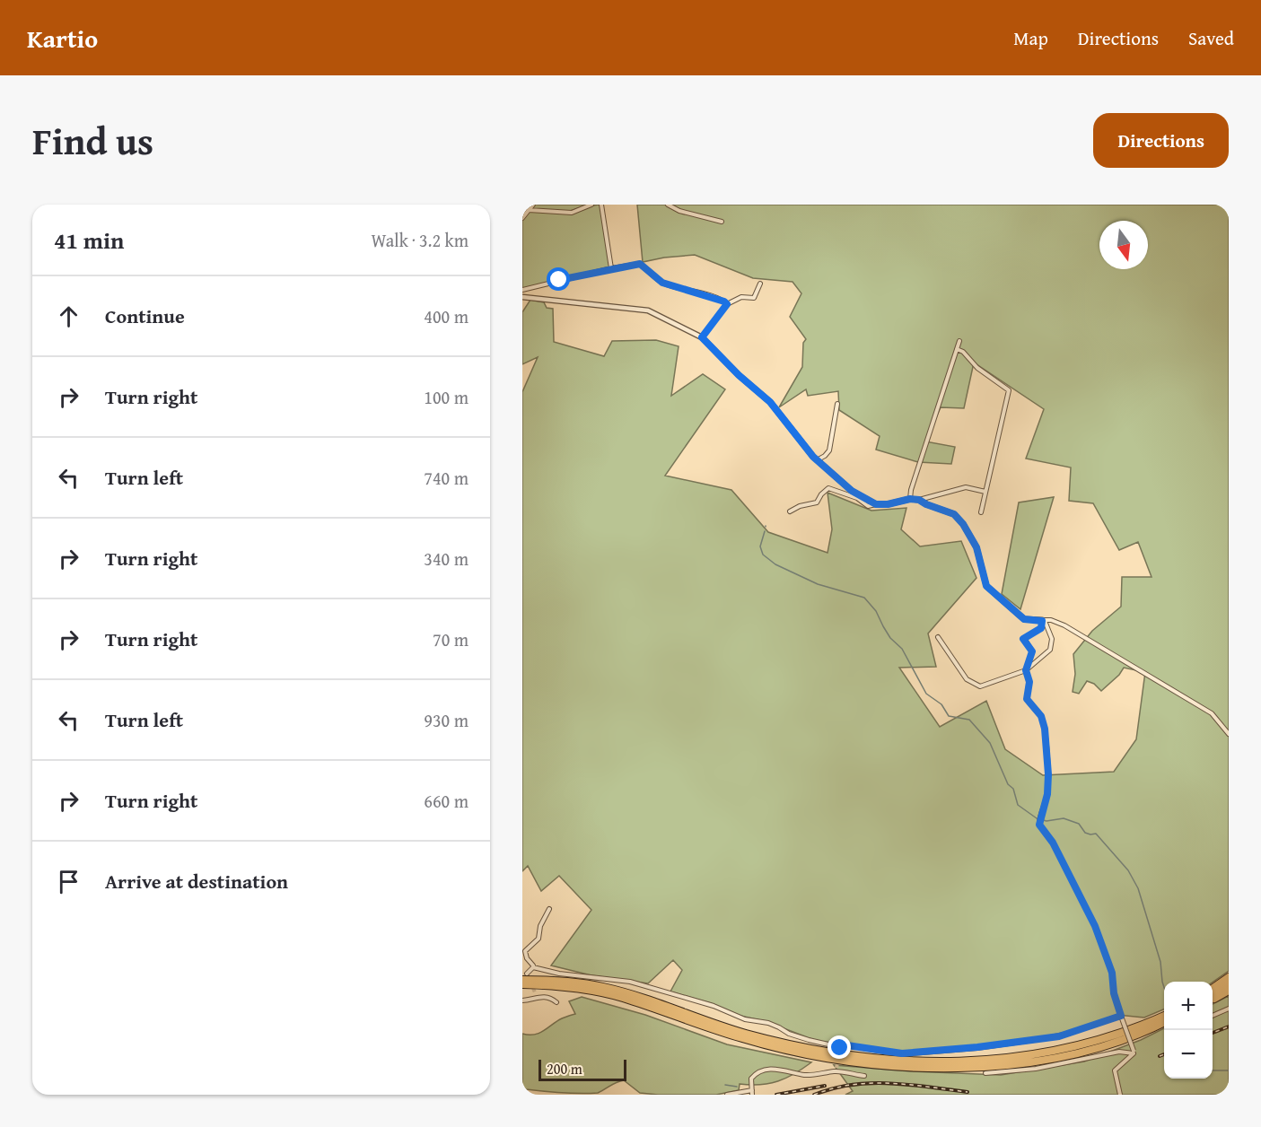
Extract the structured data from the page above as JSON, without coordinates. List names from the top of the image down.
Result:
{
  "scale_bar": "200 m",
  "north": "bottom",
  "page": {
    "header": "Kartio",
    "nav": ["Map", "Directions", "Saved"],
    "title": "Find us",
    "buttons": "Directions",
    "heading": ["41 min", "Walk · 3.2 km"],
    "list": [
      ["Continue", "400 m"],
      ["Turn right", "100 m"],
      ["Turn left", "740 m"],
      ["Turn right", "340 m"],
      ["Turn right", "70 m"],
      ["Turn left", "930 m"],
      ["Turn right", "660 m"],
      "Arrive at destination"
    ],
    "map_buttons": ["+", "−"],
    "scale": "200 m"
  }
}
